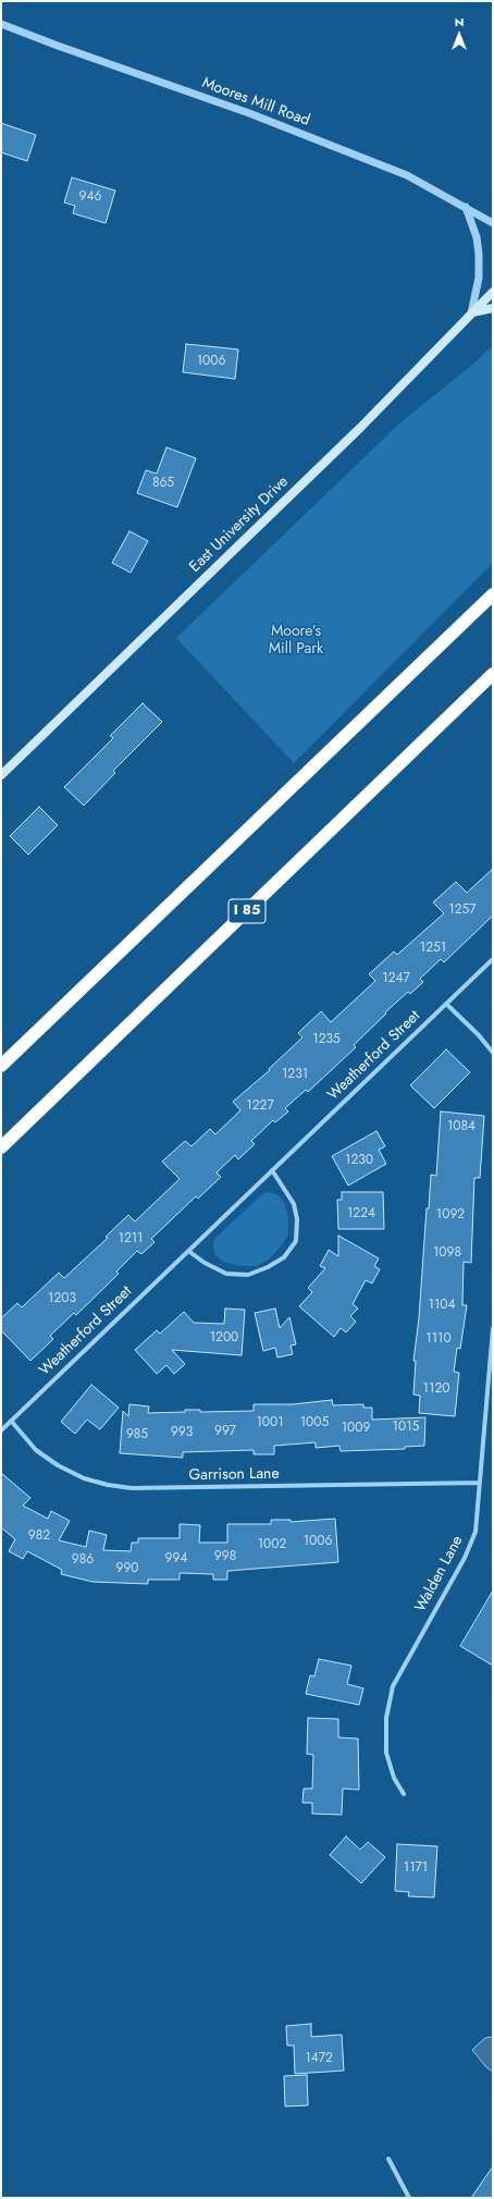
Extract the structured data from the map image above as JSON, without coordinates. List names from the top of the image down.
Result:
{
  "streets": {
    "highway": ["I 85"],
    "main road": ["East University Drive"],
    "street": [
      "Moores Mill Road",
      "Weatherford Street",
      "Garrison Lane",
      "Walden Lane"
    ]
  },
  "crossings": [
    ["Weatherford Street", "Garrison Lane"],
    ["Garrison Lane", "Walden Lane"]
  ],
  "parks": ["Moore’s Mill Park"],
  "house_numbers": [
    "946",
    "1006",
    "865",
    "1257",
    "1251",
    "1247",
    "1235",
    "1231",
    "1227",
    "1084",
    "1230",
    "1224",
    "1092",
    "1211",
    "1098",
    "1203",
    "1104",
    "1200",
    "1110",
    "1120",
    "1001",
    "1005",
    "1015",
    "1009",
    "997",
    "993",
    "985",
    "982",
    "1006",
    "1002",
    "998",
    "994",
    "986",
    "990",
    "1171",
    "1472"
  ],
  "north": "top"
}
